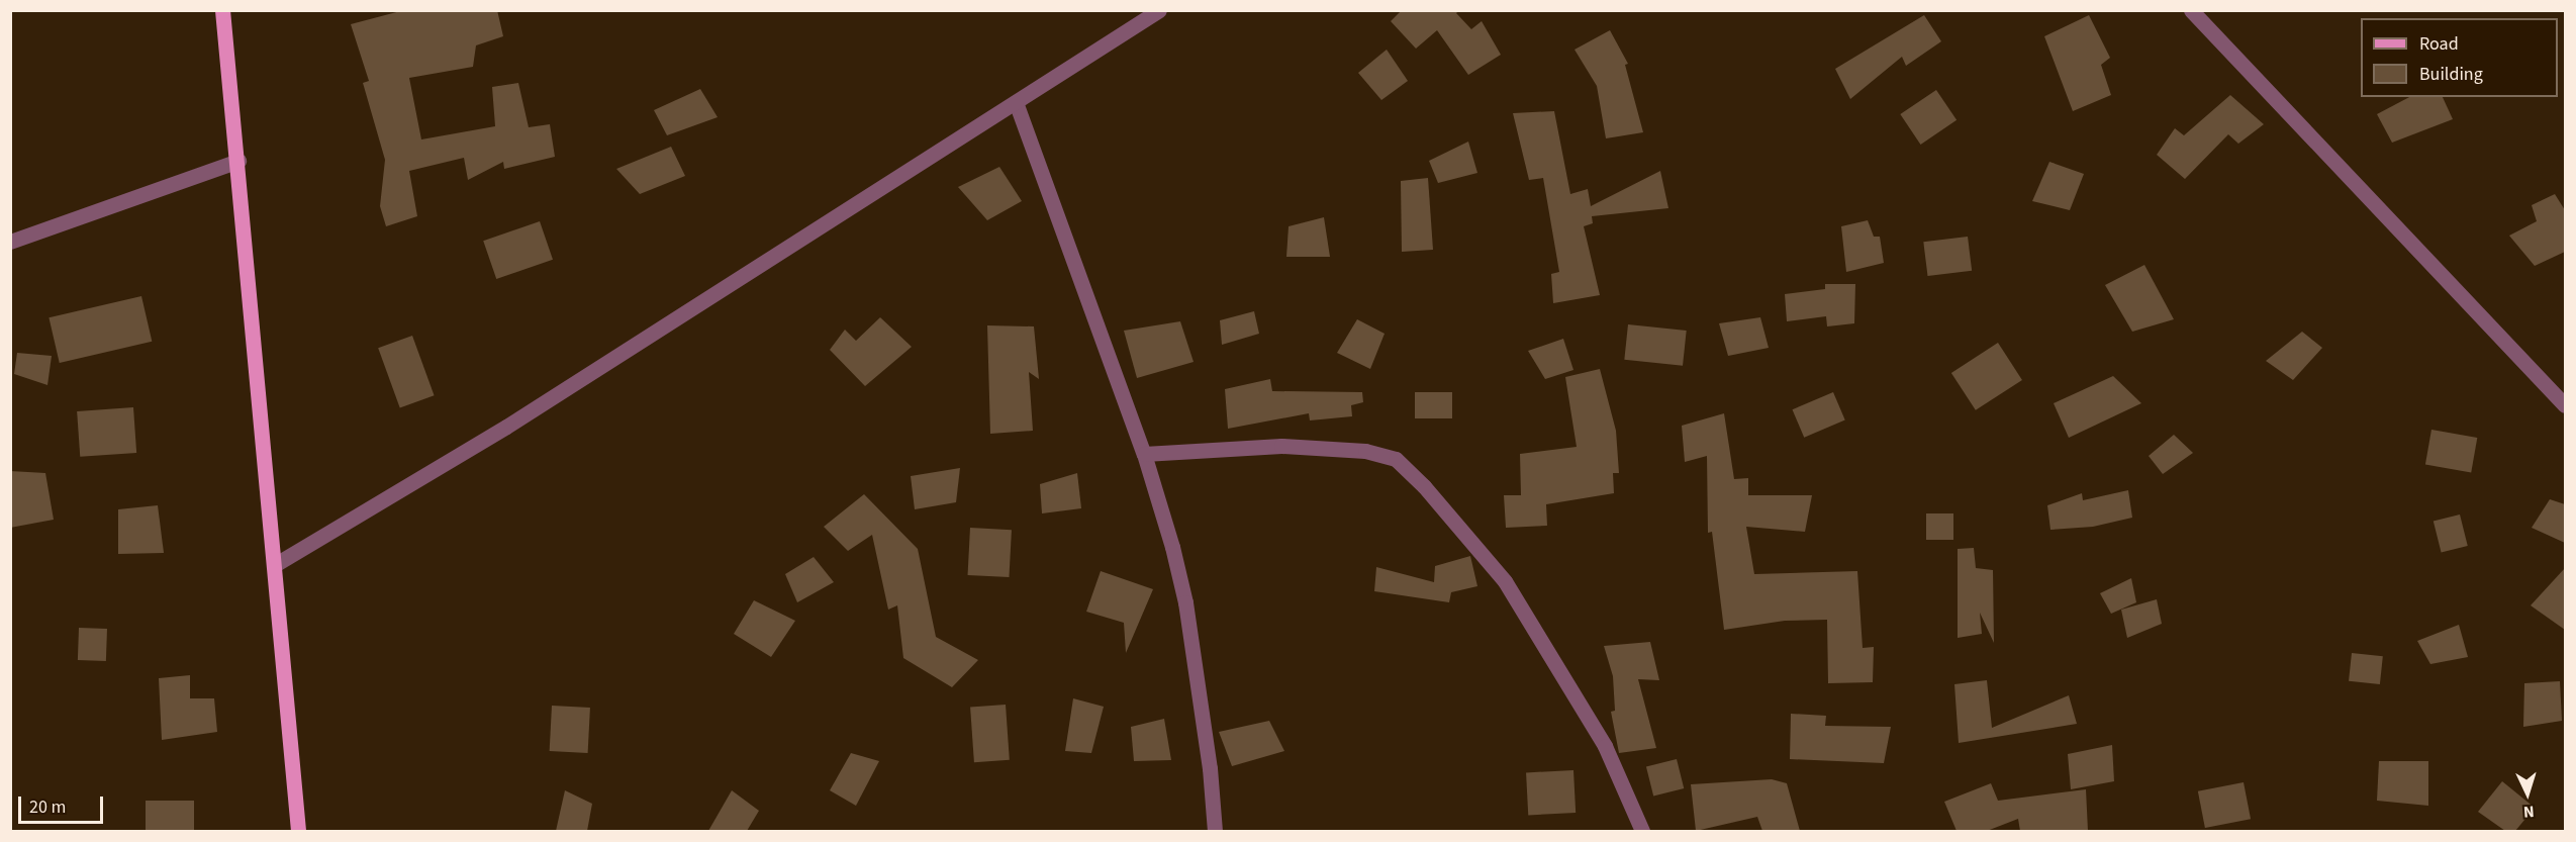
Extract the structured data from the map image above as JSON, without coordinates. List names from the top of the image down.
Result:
{
  "legend": ["Road", "Building"],
  "scale_bar": "20 m",
  "north": "bottom"
}
